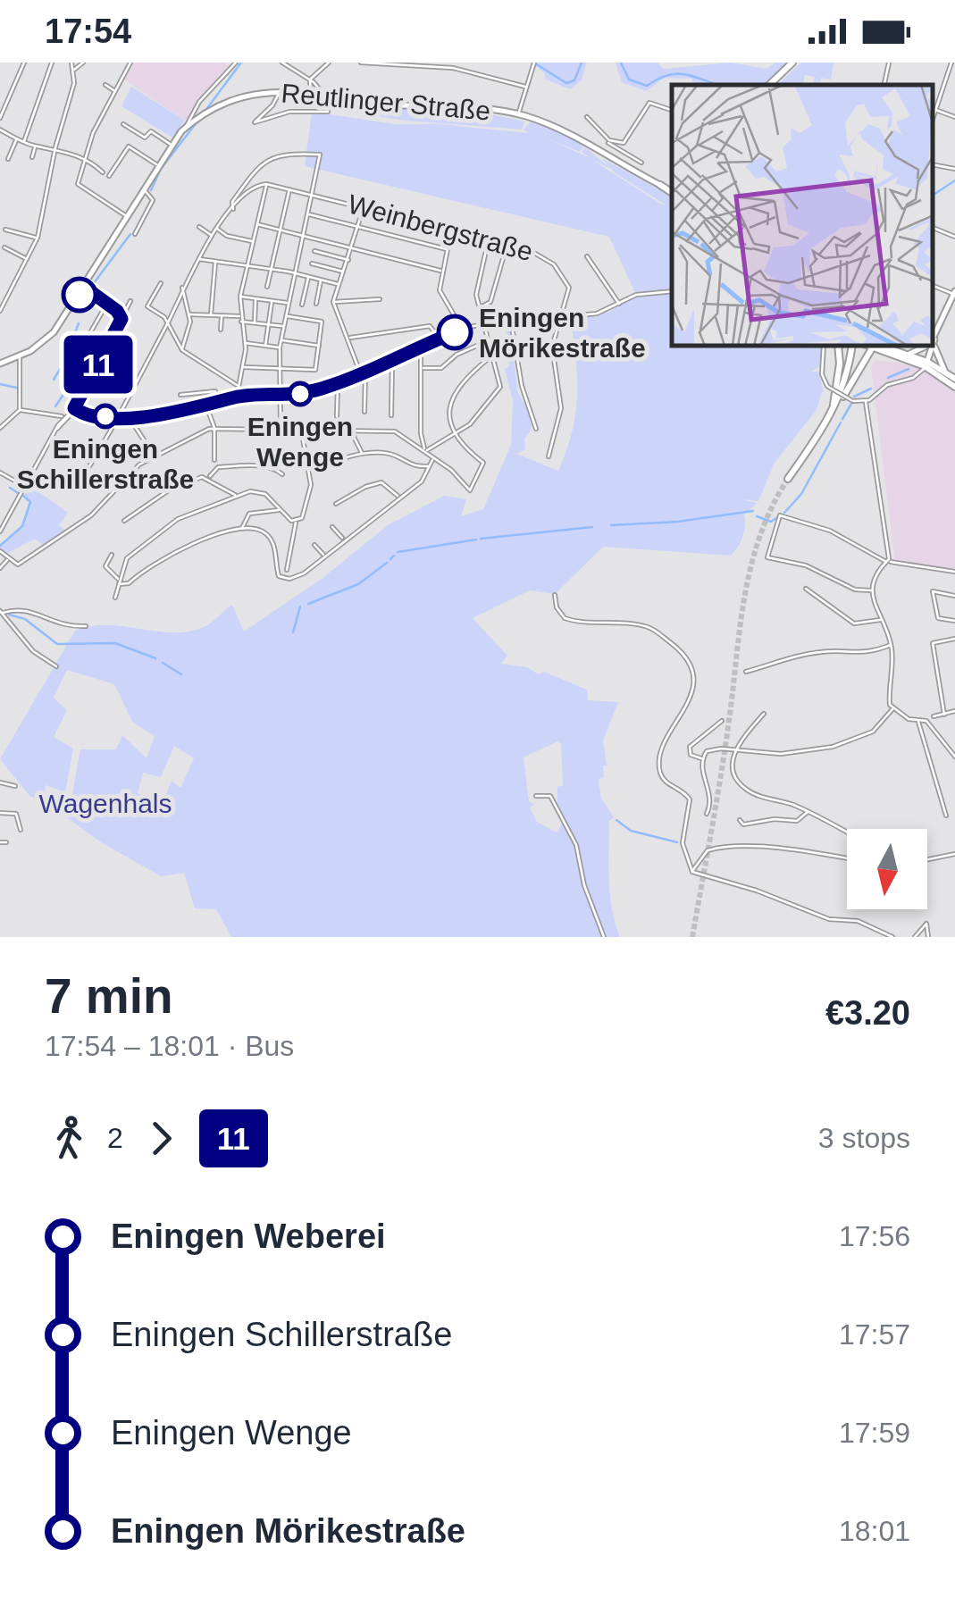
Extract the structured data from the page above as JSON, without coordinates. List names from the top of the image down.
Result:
{
  "streets": {
    "main road": ["Reutlinger Straße"],
    "street": ["Weinbergstraße"]
  },
  "parks": ["Wagenhals"],
  "places": ["Eningen Mörikestraße", "Eningen Wenge", "Eningen Schillerstraße"],
  "lines": ["bus line 11"],
  "north": "bottom",
  "page": {
    "status": "17:54",
    "on_map": "11",
    "heading": ["7 min", "17:54 – 18:01 · Bus", "€3.20"],
    "legs": ["2", "11", "3 stops"],
    "list": [
      {
        "name": "Eningen Weberei",
        "value": "17:56"
      },
      {
        "name": "Eningen Schillerstraße",
        "value": "17:57"
      },
      {
        "name": "Eningen Wenge",
        "value": "17:59"
      },
      {
        "name": "Eningen Mörikestraße",
        "value": "18:01"
      }
    ]
  }
}
